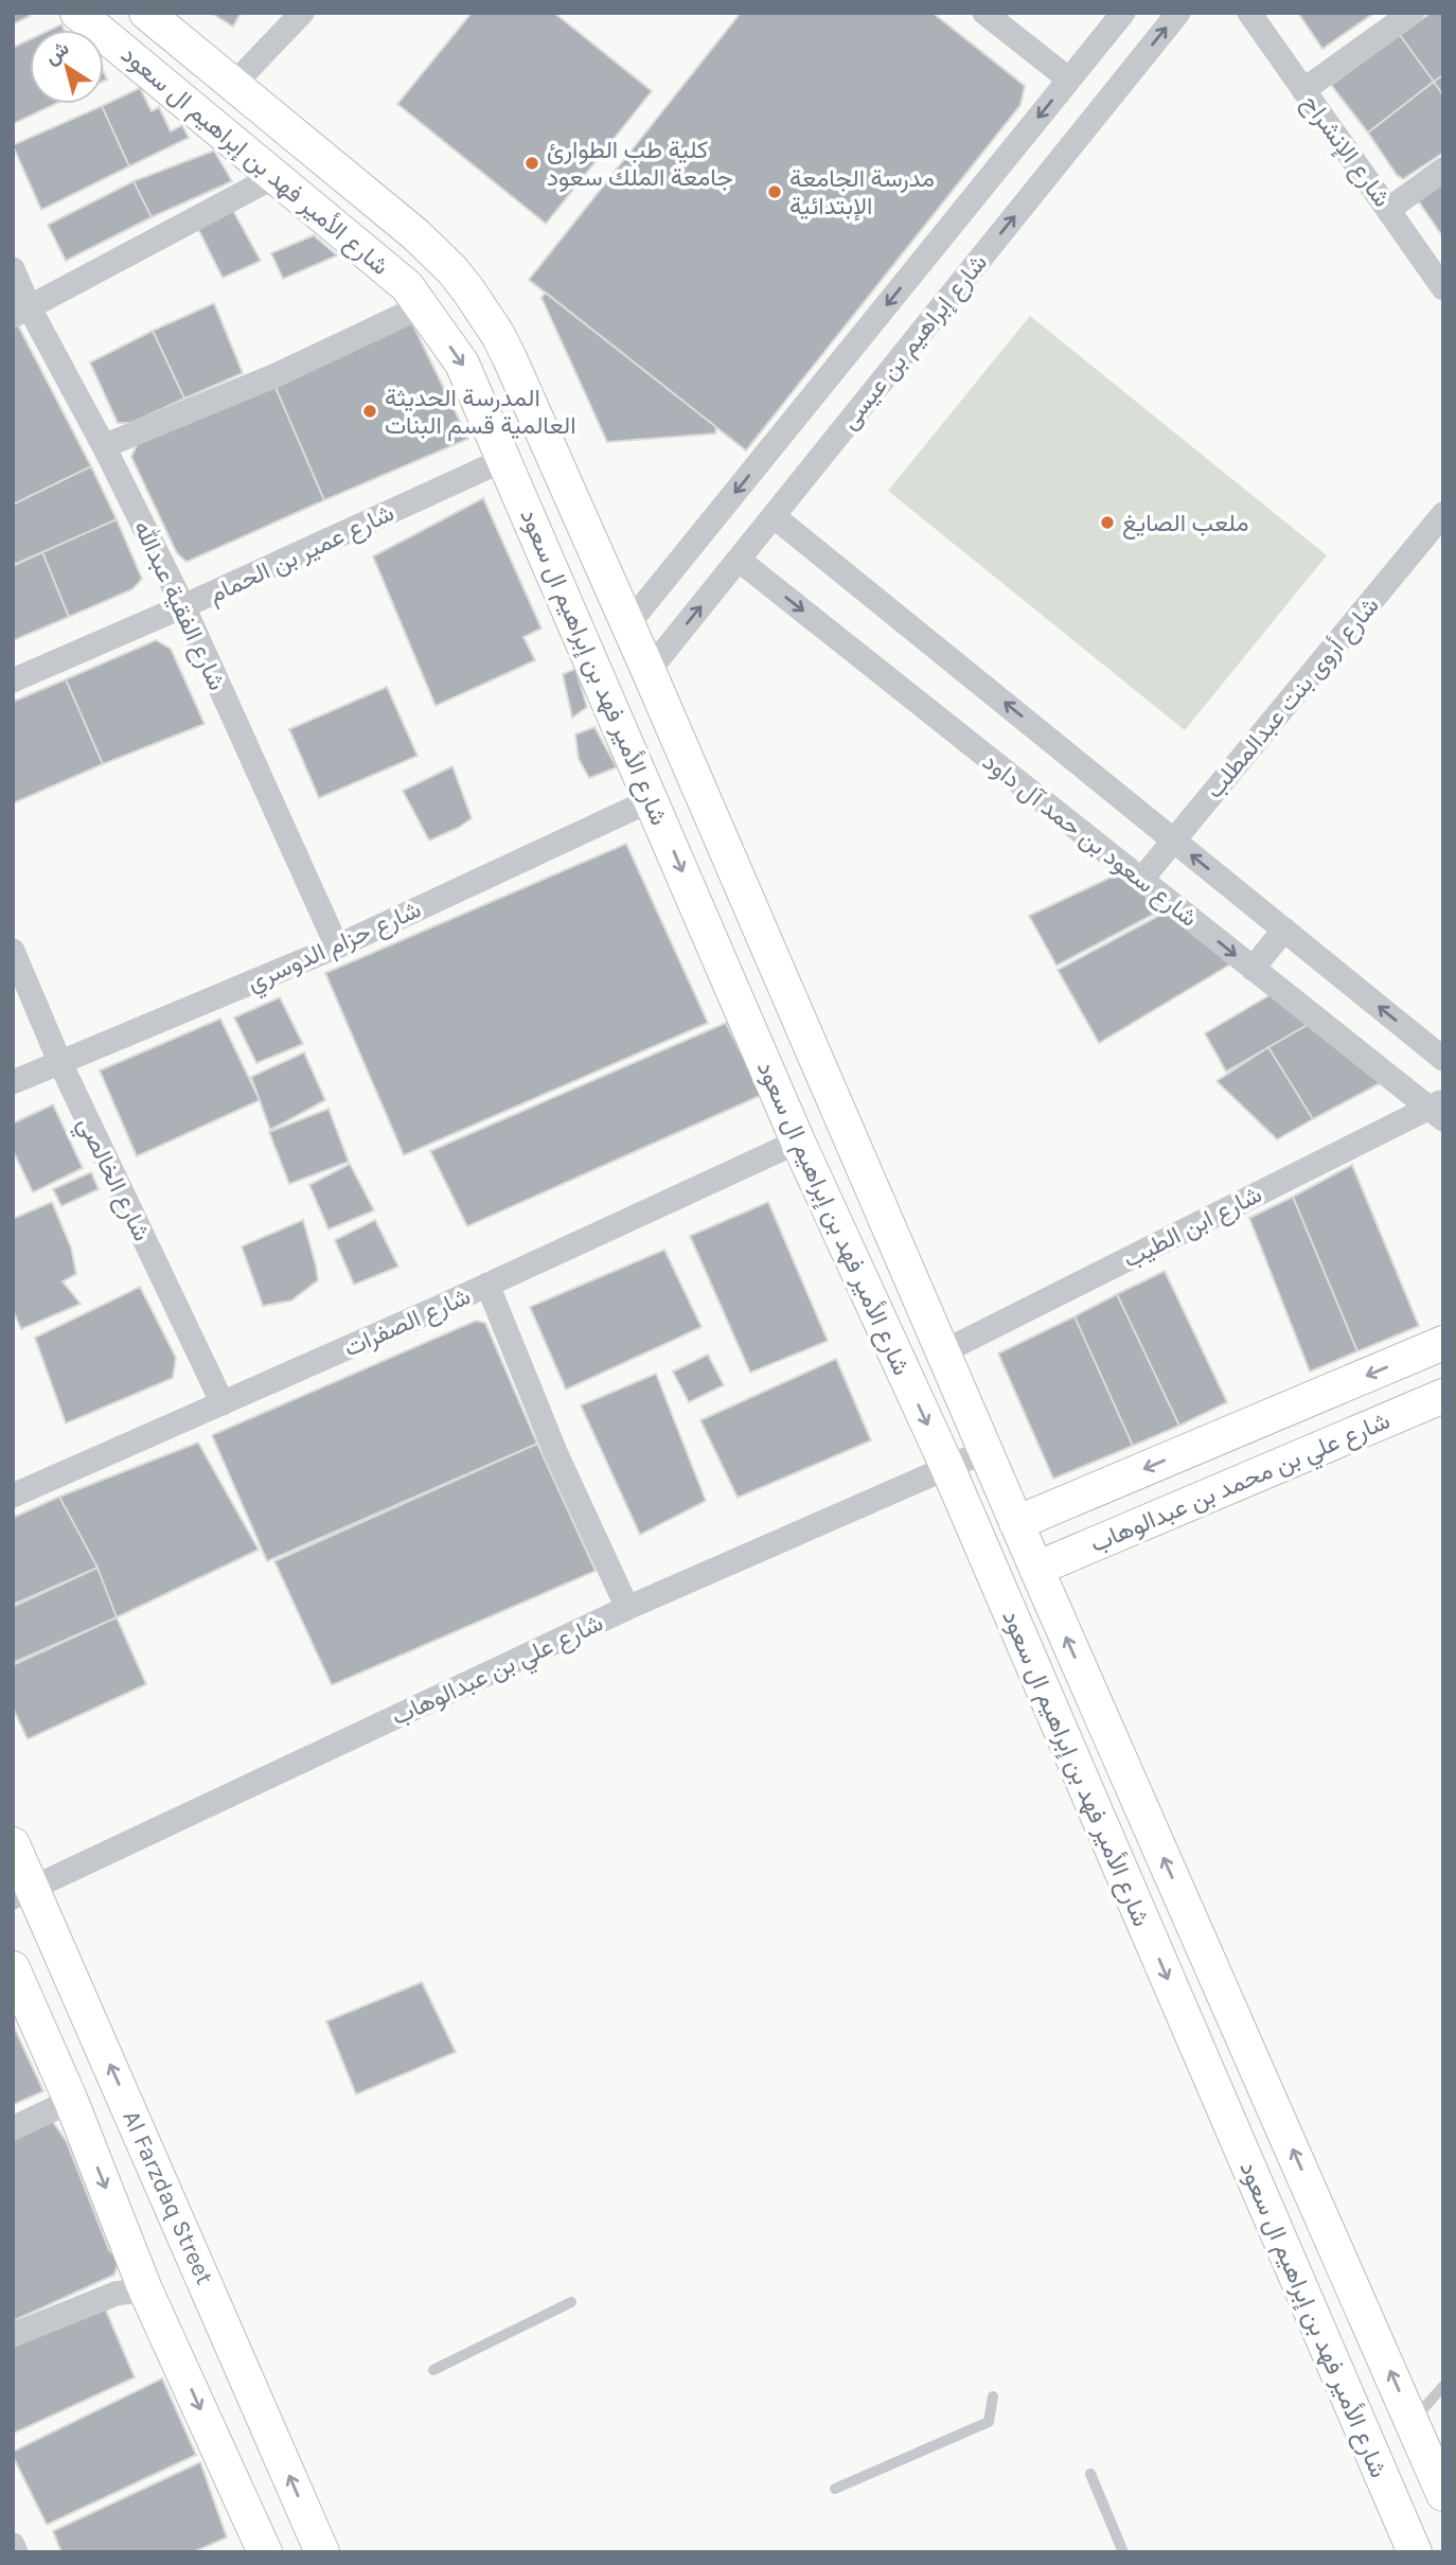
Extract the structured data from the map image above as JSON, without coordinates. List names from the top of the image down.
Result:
{
  "streets": {
    "main road": ["شارع الأمير فهد بن إبراهيم ال سعود", "شارع علي بن محمد بن عبدالوهاب", "Al Farzdaq Street"],
    "street": [
      "شارع الإنشراح",
      "شارع إبراهيم بن عيسى",
      "شارع عمير بن الحمام",
      "شارع الفقية عبدالله",
      "شارع أروى بنت عبدالمطلب",
      "شارع سعود بن حمد آل داود",
      "شارع حزام الدوسري",
      "شارع الخالصي",
      "شارع ابن الطيب",
      "شارع الصفرات",
      "شارع علي بن عبدالوهاب"
    ]
  },
  "crossings": [
    ["شارع الأمير فهد بن إبراهيم ال سعود", "شارع إبراهيم بن عيسى"],
    ["شارع الأمير فهد بن إبراهيم ال سعود", "شارع عمير بن الحمام"],
    ["شارع الأمير فهد بن إبراهيم ال سعود", "شارع حزام الدوسري"],
    ["شارع الأمير فهد بن إبراهيم ال سعود", "شارع ابن الطيب"],
    ["شارع الأمير فهد بن إبراهيم ال سعود", "شارع الصفرات"],
    ["شارع الأمير فهد بن إبراهيم ال سعود", "شارع علي بن محمد بن عبدالوهاب"],
    ["شارع الأمير فهد بن إبراهيم ال سعود", "شارع علي بن عبدالوهاب"],
    ["شارع إبراهيم بن عيسى", "شارع سعود بن حمد آل داود"],
    ["شارع عمير بن الحمام", "شارع الفقية عبدالله"],
    ["شارع الفقية عبدالله", "شارع حزام الدوسري"],
    ["شارع أروى بنت عبدالمطلب", "شارع سعود بن حمد آل داود"],
    ["شارع سعود بن حمد آل داود", "شارع ابن الطيب"],
    ["شارع حزام الدوسري", "شارع الخالصي"],
    ["شارع الخالصي", "شارع الصفرات"],
    ["شارع علي بن عبدالوهاب", "Al Farzdaq Street"]
  ],
  "places": [
    "كلية طب الطوارئ جامعة الملك سعود",
    "مدرسة الجامعة الإبتدائية",
    "المدرسة الحديثة العالمية قسم البنات",
    "ملعب الصايغ"
  ],
  "north": "top left"
}
